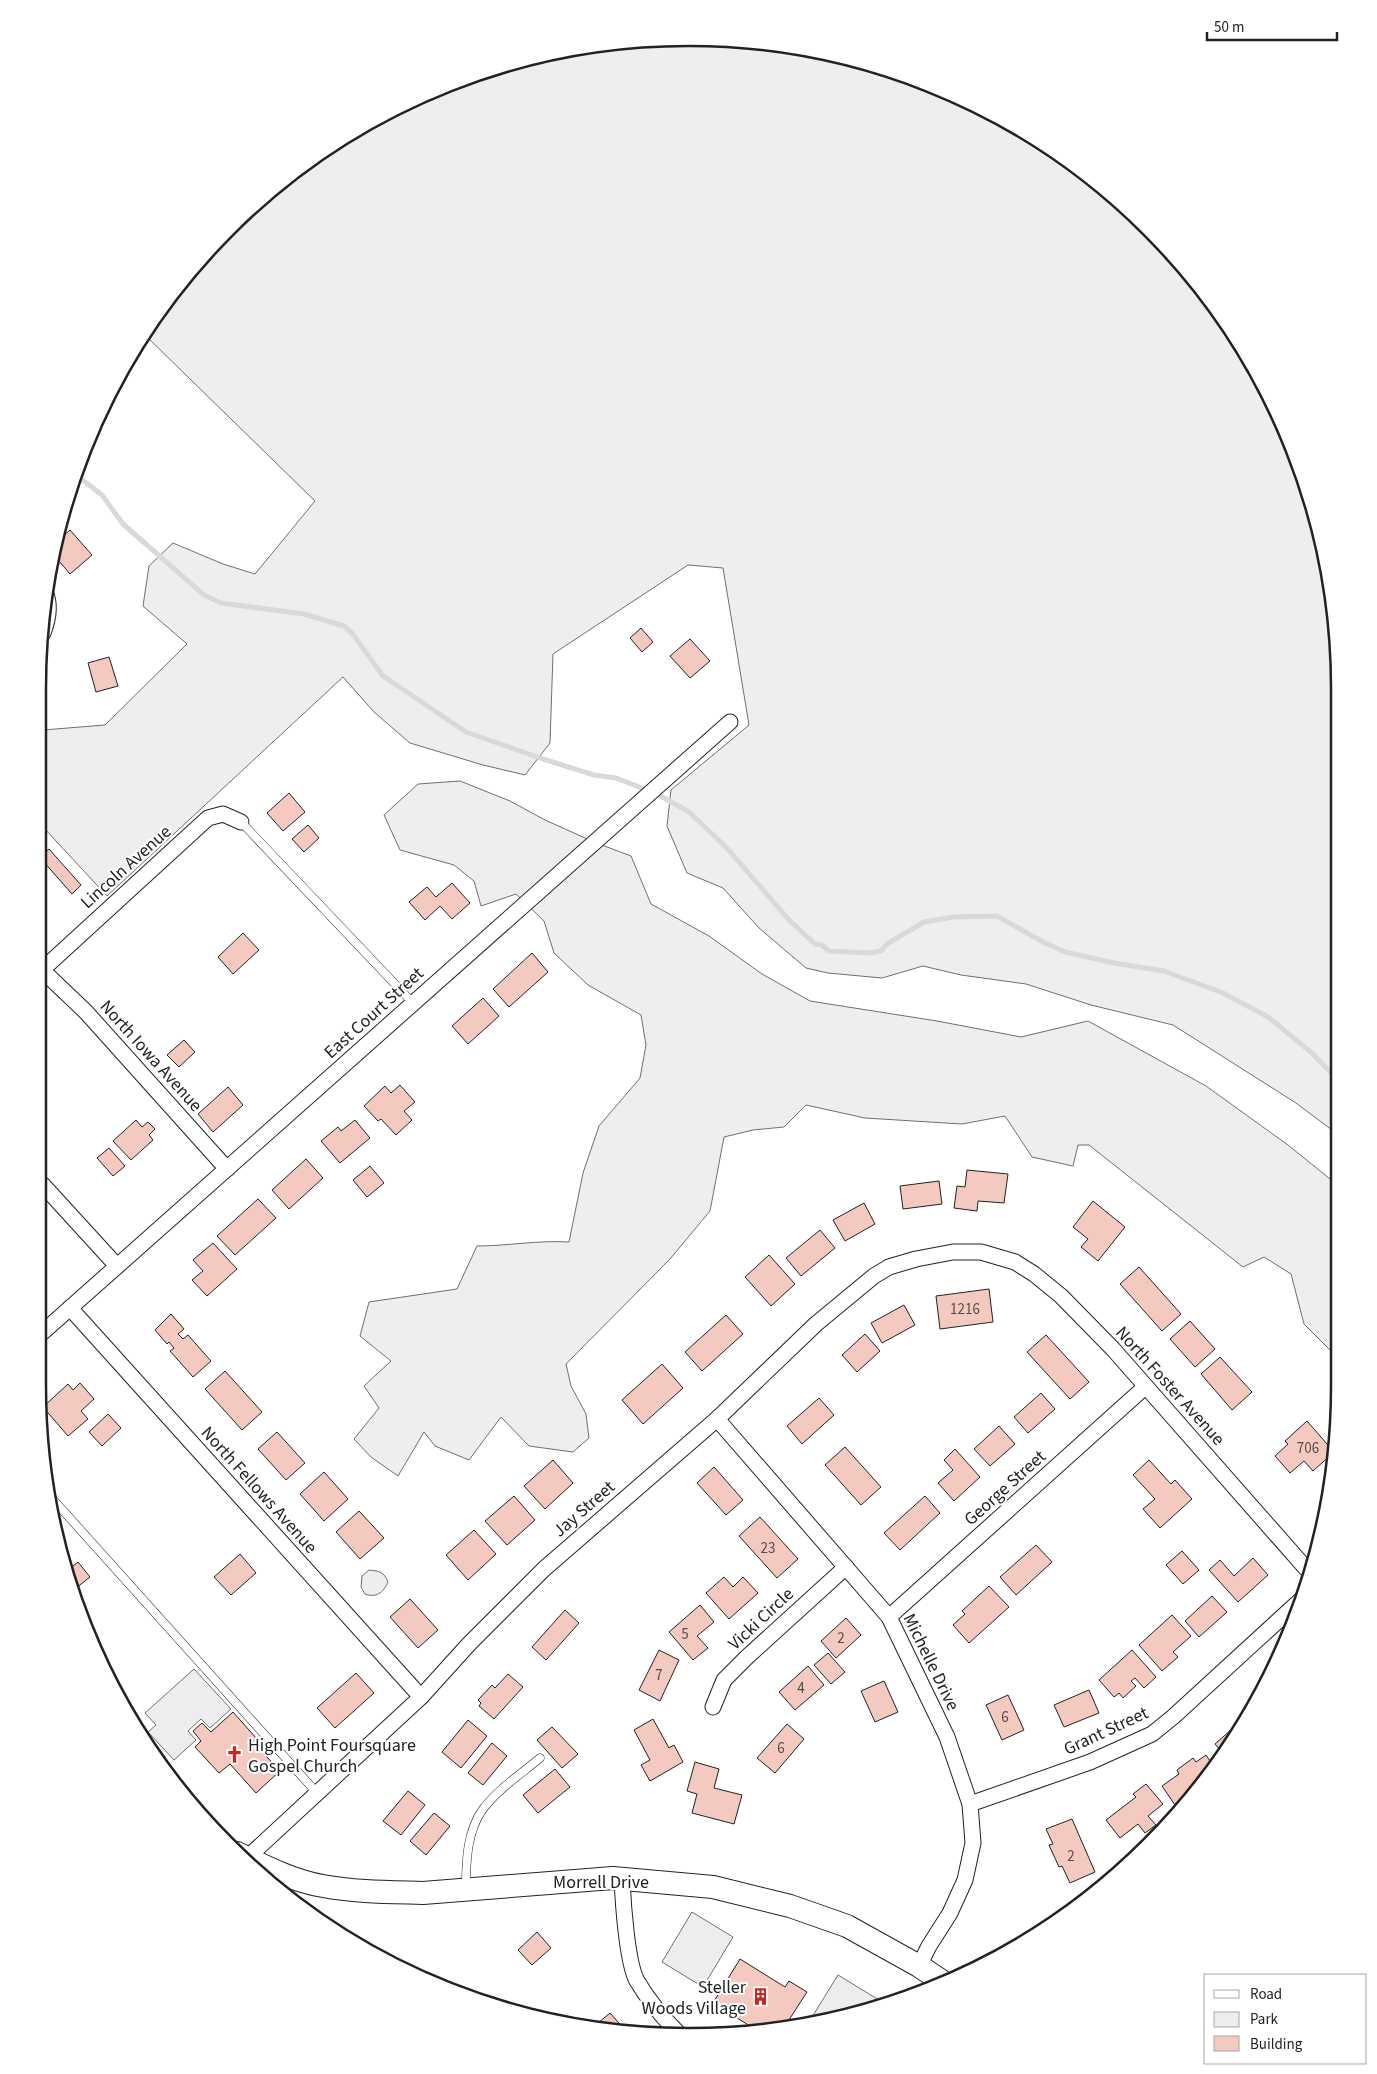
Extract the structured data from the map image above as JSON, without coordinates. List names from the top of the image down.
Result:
{
  "streets": {
    "main road": ["Morrell Drive"],
    "street": [
      "Lincoln Avenue",
      "East Court Street",
      "North Iowa Avenue",
      "North Foster Avenue",
      "George Street",
      "North Fellows Avenue",
      "Jay Street",
      "Vicki Circle",
      "Michelle Drive",
      "Grant Street"
    ]
  },
  "crossings": [
    ["East Court Street", "North Iowa Avenue"],
    ["East Court Street", "North Fellows Avenue"],
    ["North Foster Avenue", "George Street"],
    ["North Foster Avenue", "Jay Street"],
    ["George Street", "Michelle Drive"],
    ["North Fellows Avenue", "Jay Street"],
    ["Jay Street", "Michelle Drive"],
    ["Vicki Circle", "Michelle Drive"],
    ["Michelle Drive", "Grant Street"],
    ["Michelle Drive", "Morrell Drive"]
  ],
  "places": {
    "church": ["High Point Foursquare Gospel Church"],
    "building": ["Steller Woods Village"]
  },
  "house_numbers": [
    "1216",
    "706",
    "23",
    "5",
    "2",
    "7",
    "4",
    "6",
    "6",
    "2"
  ],
  "legend": ["Road", "Park", "Building"],
  "scale_bar": "50 m"
}
